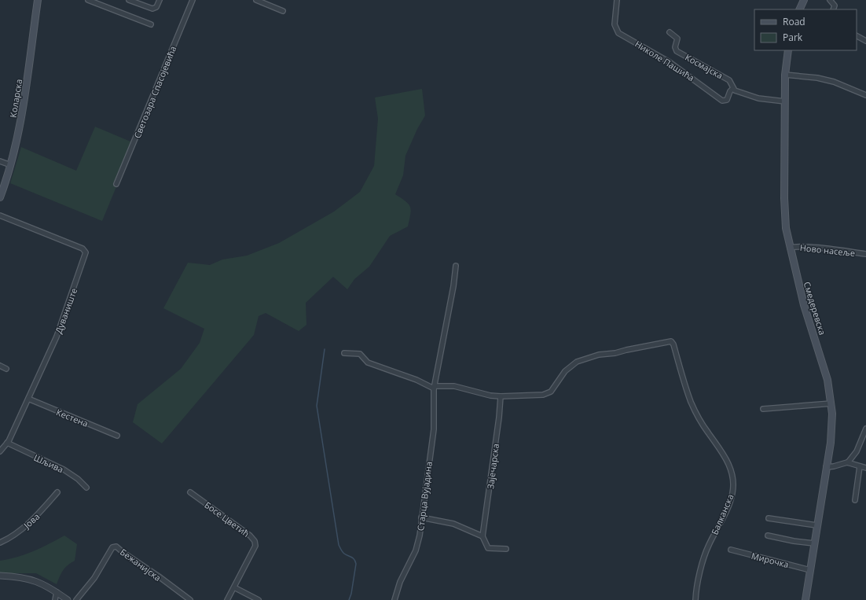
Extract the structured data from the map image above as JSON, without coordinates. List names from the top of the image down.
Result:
{
  "streets": {
    "main road": ["Коларска", "Смедеревска"],
    "street": [
      "Николе Пашића",
      "Космајска",
      "Светозара Спасојевића",
      "Ново насеље",
      "Дуваниште",
      "Кестена",
      "Шљива",
      "Зајечарска",
      "Старца Вујадина",
      "Балканска",
      "Босе Цветић",
      "Јова",
      "Мирочка",
      "Бежанијска"
    ]
  },
  "crossings": [
    ["Николе Пашића", "Космајска"],
    ["Ново насеље", "Смедеревска"],
    ["Смедеревска", "Мирочка"],
    ["Дуваниште", "Кестена"],
    ["Дуваниште", "Шљива"],
    ["Зајечарска", "Балканска"]
  ],
  "legend": ["Road", "Park"]
}
